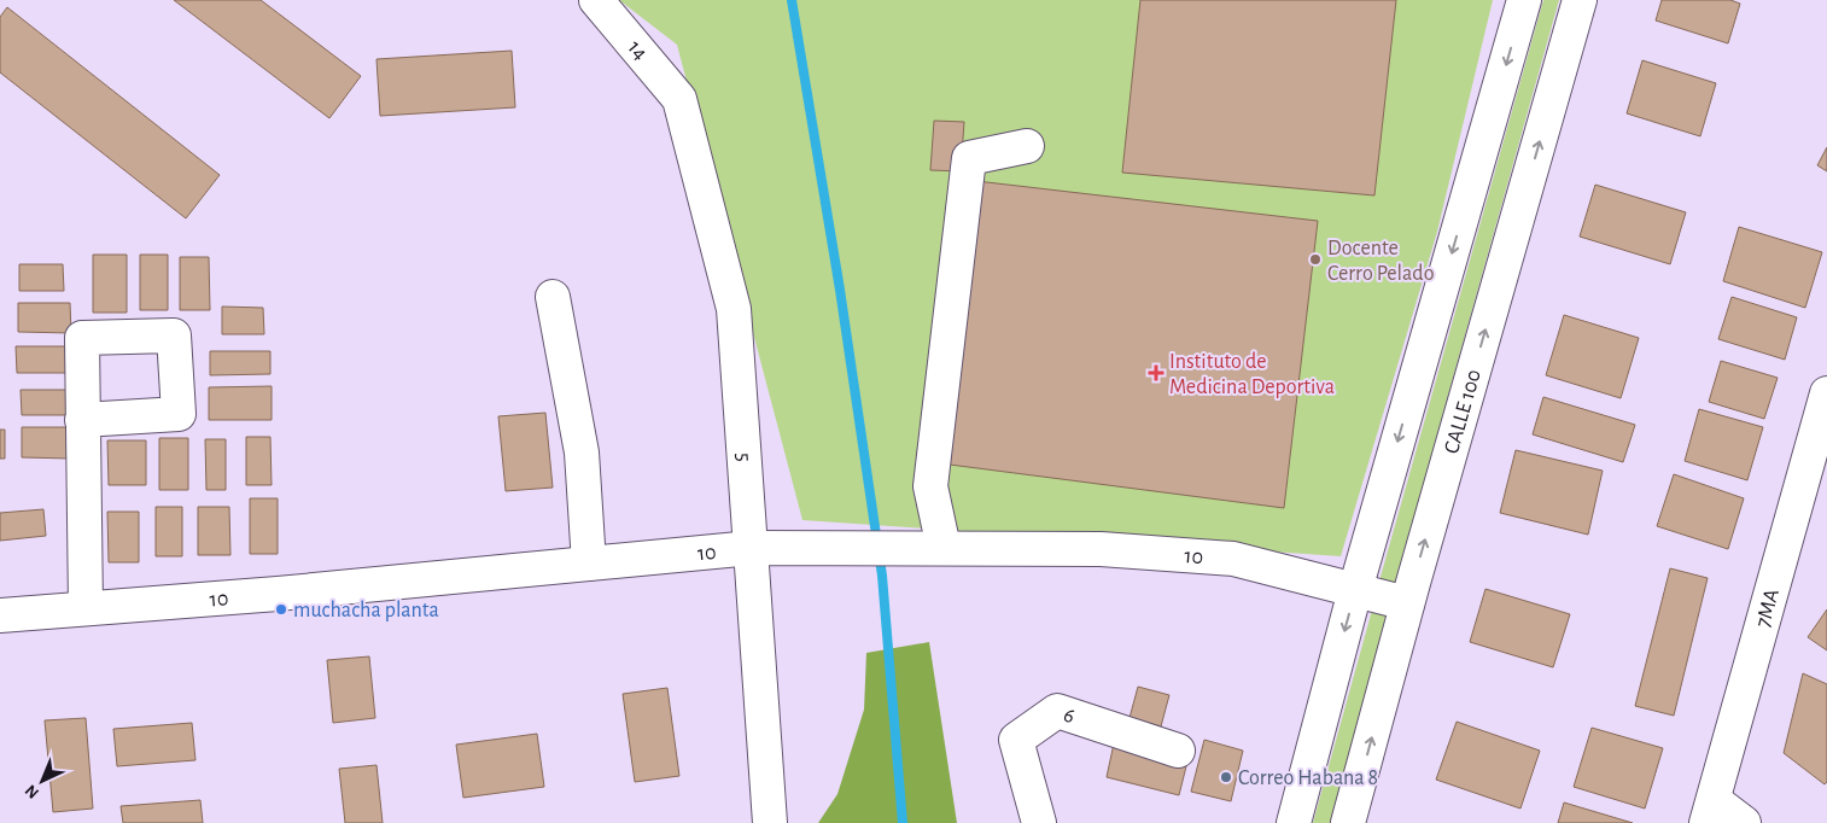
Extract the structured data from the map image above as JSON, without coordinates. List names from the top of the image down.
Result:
{
  "streets": {
    "main road": [
      "14",
      "CALLE 100",
      "5",
      "10",
      "7MA",
      "6"
    ]
  },
  "crossings": [
    ["14", "5"],
    ["CALLE 100", "10"],
    ["5", "10"]
  ],
  "places": {
    "other": ["Docente Cerro Pelado", "muchacha planta", "Correo Habana 8"],
    "health": ["Instituto de Medicina Deportiva"]
  },
  "north": "bottom left"
}
